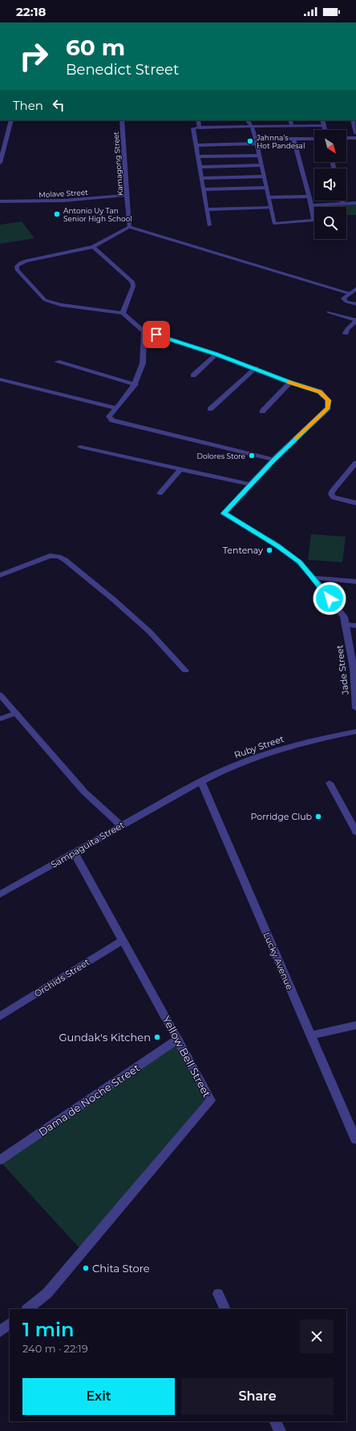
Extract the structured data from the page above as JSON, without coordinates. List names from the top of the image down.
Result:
{
  "streets": {
    "street": [
      "Kamagong Street",
      "Molave Street",
      "Jade Street",
      "Ruby Street",
      "Sampaguita Street",
      "Lucky Avenue",
      "Orchids Street",
      "Yellow Bell Street",
      "Dama de Noche Street"
    ]
  },
  "crossings": [
    ["Kamagong Street", "Molave Street"],
    ["Ruby Street", "Sampaguita Street"],
    ["Ruby Street", "Lucky Avenue"],
    ["Sampaguita Street", "Yellow Bell Street"],
    ["Orchids Street", "Yellow Bell Street"],
    ["Yellow Bell Street", "Dama de Noche Street"]
  ],
  "places": [
    "Jahnna's Hot Pandesal",
    "Antonio Uy Tan Senior High School",
    "Dolores Store",
    "Tentenay",
    "Porridge Club",
    "Gundak's Kitchen",
    "Chita Store"
  ],
  "north": "bottom right",
  "page": {
    "status": "22:18",
    "turn": ["60 m", "Benedict Street"],
    "then": "Then",
    "heading": ["1 min", "240 m · 22:19"],
    "buttons": ["Exit", "Share"]
  }
}
